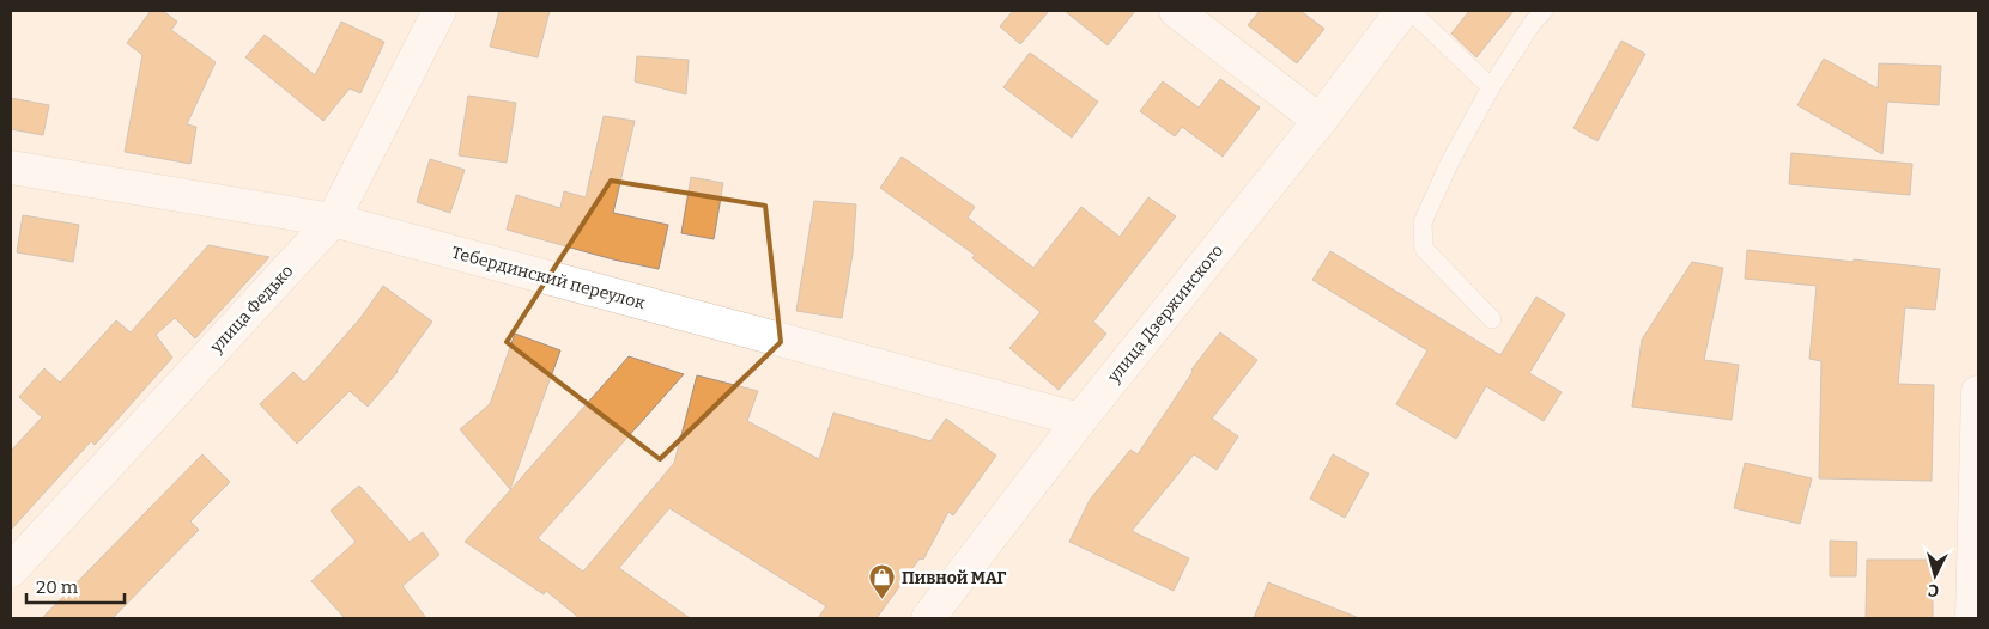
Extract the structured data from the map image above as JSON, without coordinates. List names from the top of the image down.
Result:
{
  "streets": {
    "street": ["Тебердинский переулок", "улица Федько", "улица Дзержинского"]
  },
  "crossings": [
    ["Тебердинский переулок", "улица Федько"],
    ["Тебердинский переулок", "улица Дзержинского"]
  ],
  "places": {
    "shop": ["Пивной МАГ"]
  },
  "scale_bar": "20 m",
  "north": "bottom"
}
